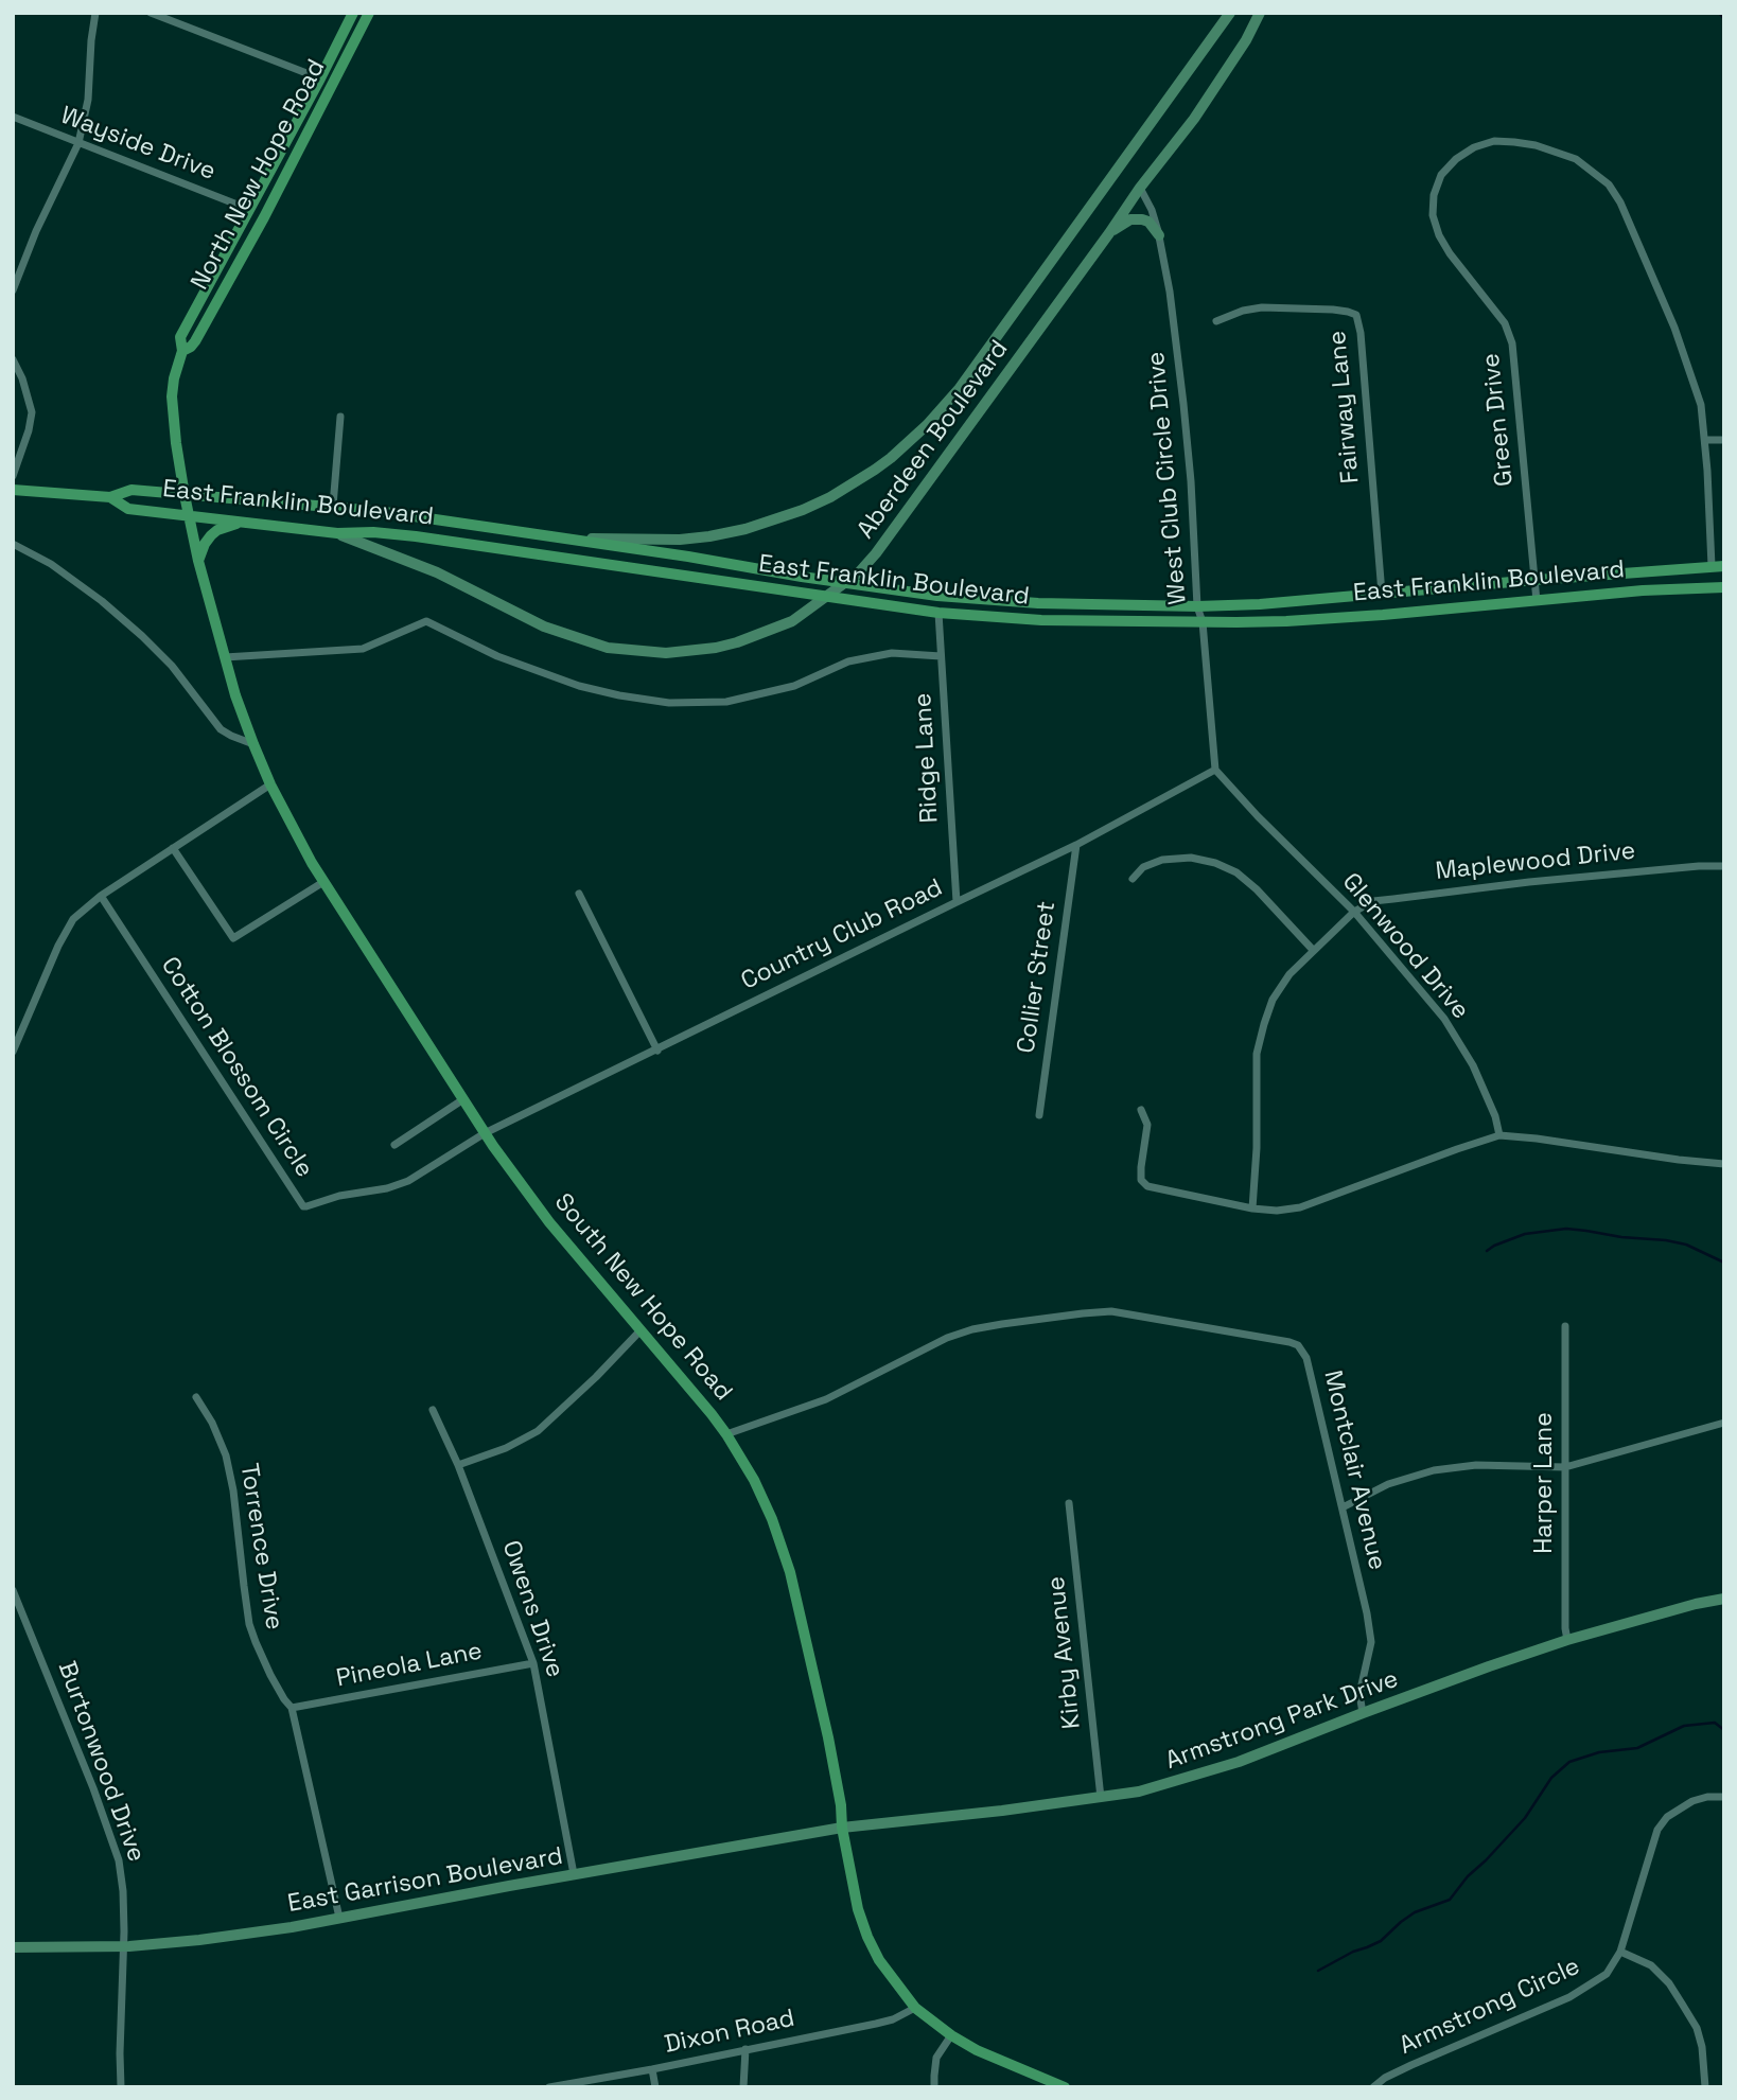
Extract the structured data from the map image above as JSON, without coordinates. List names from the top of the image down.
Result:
{
  "streets": {
    "main road": [
      "North New Hope Road",
      "Aberdeen Boulevard",
      "East Franklin Boulevard",
      "South New Hope Road",
      "Armstrong Park Drive",
      "East Garrison Boulevard"
    ],
    "street": [
      "Wayside Drive",
      "Fairway Lane",
      "Green Drive",
      "West Club Circle Drive",
      "Ridge Lane",
      "Maplewood Drive",
      "Country Club Road",
      "Glenwood Drive",
      "Collier Street",
      "Cotton Blossom Circle",
      "Montclair Avenue",
      "Harper Lane",
      "Torrence Drive",
      "Owens Drive",
      "Kirby Avenue",
      "Pineola Lane",
      "Burtonwood Drive",
      "Armstrong Circle",
      "Dixon Road"
    ]
  },
  "crossings": [
    ["Wayside Drive", "North New Hope Road"],
    ["North New Hope Road", "East Franklin Boulevard"],
    ["North New Hope Road", "South New Hope Road"],
    ["Fairway Lane", "East Franklin Boulevard"],
    ["Green Drive", "East Franklin Boulevard"],
    ["Aberdeen Boulevard", "West Club Circle Drive"],
    ["Aberdeen Boulevard", "East Franklin Boulevard"],
    ["West Club Circle Drive", "East Franklin Boulevard"],
    ["West Club Circle Drive", "Country Club Road"],
    ["West Club Circle Drive", "Glenwood Drive"],
    ["East Franklin Boulevard", "Ridge Lane"],
    ["East Franklin Boulevard", "South New Hope Road"],
    ["Ridge Lane", "Country Club Road"],
    ["Maplewood Drive", "Glenwood Drive"],
    ["Country Club Road", "Glenwood Drive"],
    ["Country Club Road", "Collier Street"],
    ["Country Club Road", "Cotton Blossom Circle"],
    ["Country Club Road", "South New Hope Road"],
    ["Cotton Blossom Circle", "South New Hope Road"],
    ["South New Hope Road", "Montclair Avenue"],
    ["South New Hope Road", "Armstrong Park Drive"],
    ["South New Hope Road", "East Garrison Boulevard"],
    ["South New Hope Road", "Dixon Road"],
    ["Montclair Avenue", "Armstrong Park Drive"],
    ["Harper Lane", "Armstrong Park Drive"],
    ["Torrence Drive", "Pineola Lane"],
    ["Torrence Drive", "East Garrison Boulevard"],
    ["Owens Drive", "Pineola Lane"],
    ["Owens Drive", "East Garrison Boulevard"],
    ["Kirby Avenue", "Armstrong Park Drive"],
    ["Armstrong Park Drive", "East Garrison Boulevard"],
    ["Burtonwood Drive", "East Garrison Boulevard"]
  ]
}
